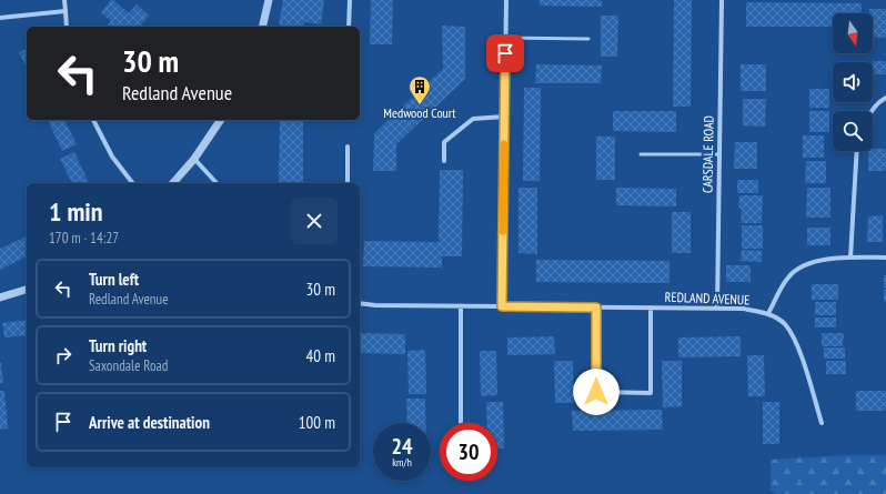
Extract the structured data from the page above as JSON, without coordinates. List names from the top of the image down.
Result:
{
  "streets": {
    "street": ["CARSDALE ROAD", "REDLAND AVENUE"]
  },
  "crossings": [
    ["CARSDALE ROAD", "REDLAND AVENUE"]
  ],
  "places": {
    "building": ["Medwood Court"]
  },
  "north": "bottom",
  "page": {
    "turn": ["30 m", "Redland Avenue"],
    "heading": ["1 min", "170 m · 14:27"],
    "list": [
      {
        "name": "Turn left",
        "note": "Redland Avenue",
        "value": "30 m"
      },
      {
        "name": "Turn right",
        "note": "Saxondale Road",
        "value": "40 m"
      },
      {
        "name": "Arrive at destination",
        "value": "100 m"
      }
    ],
    "speed": "24 km/h",
    "limit": "30"
  }
}
